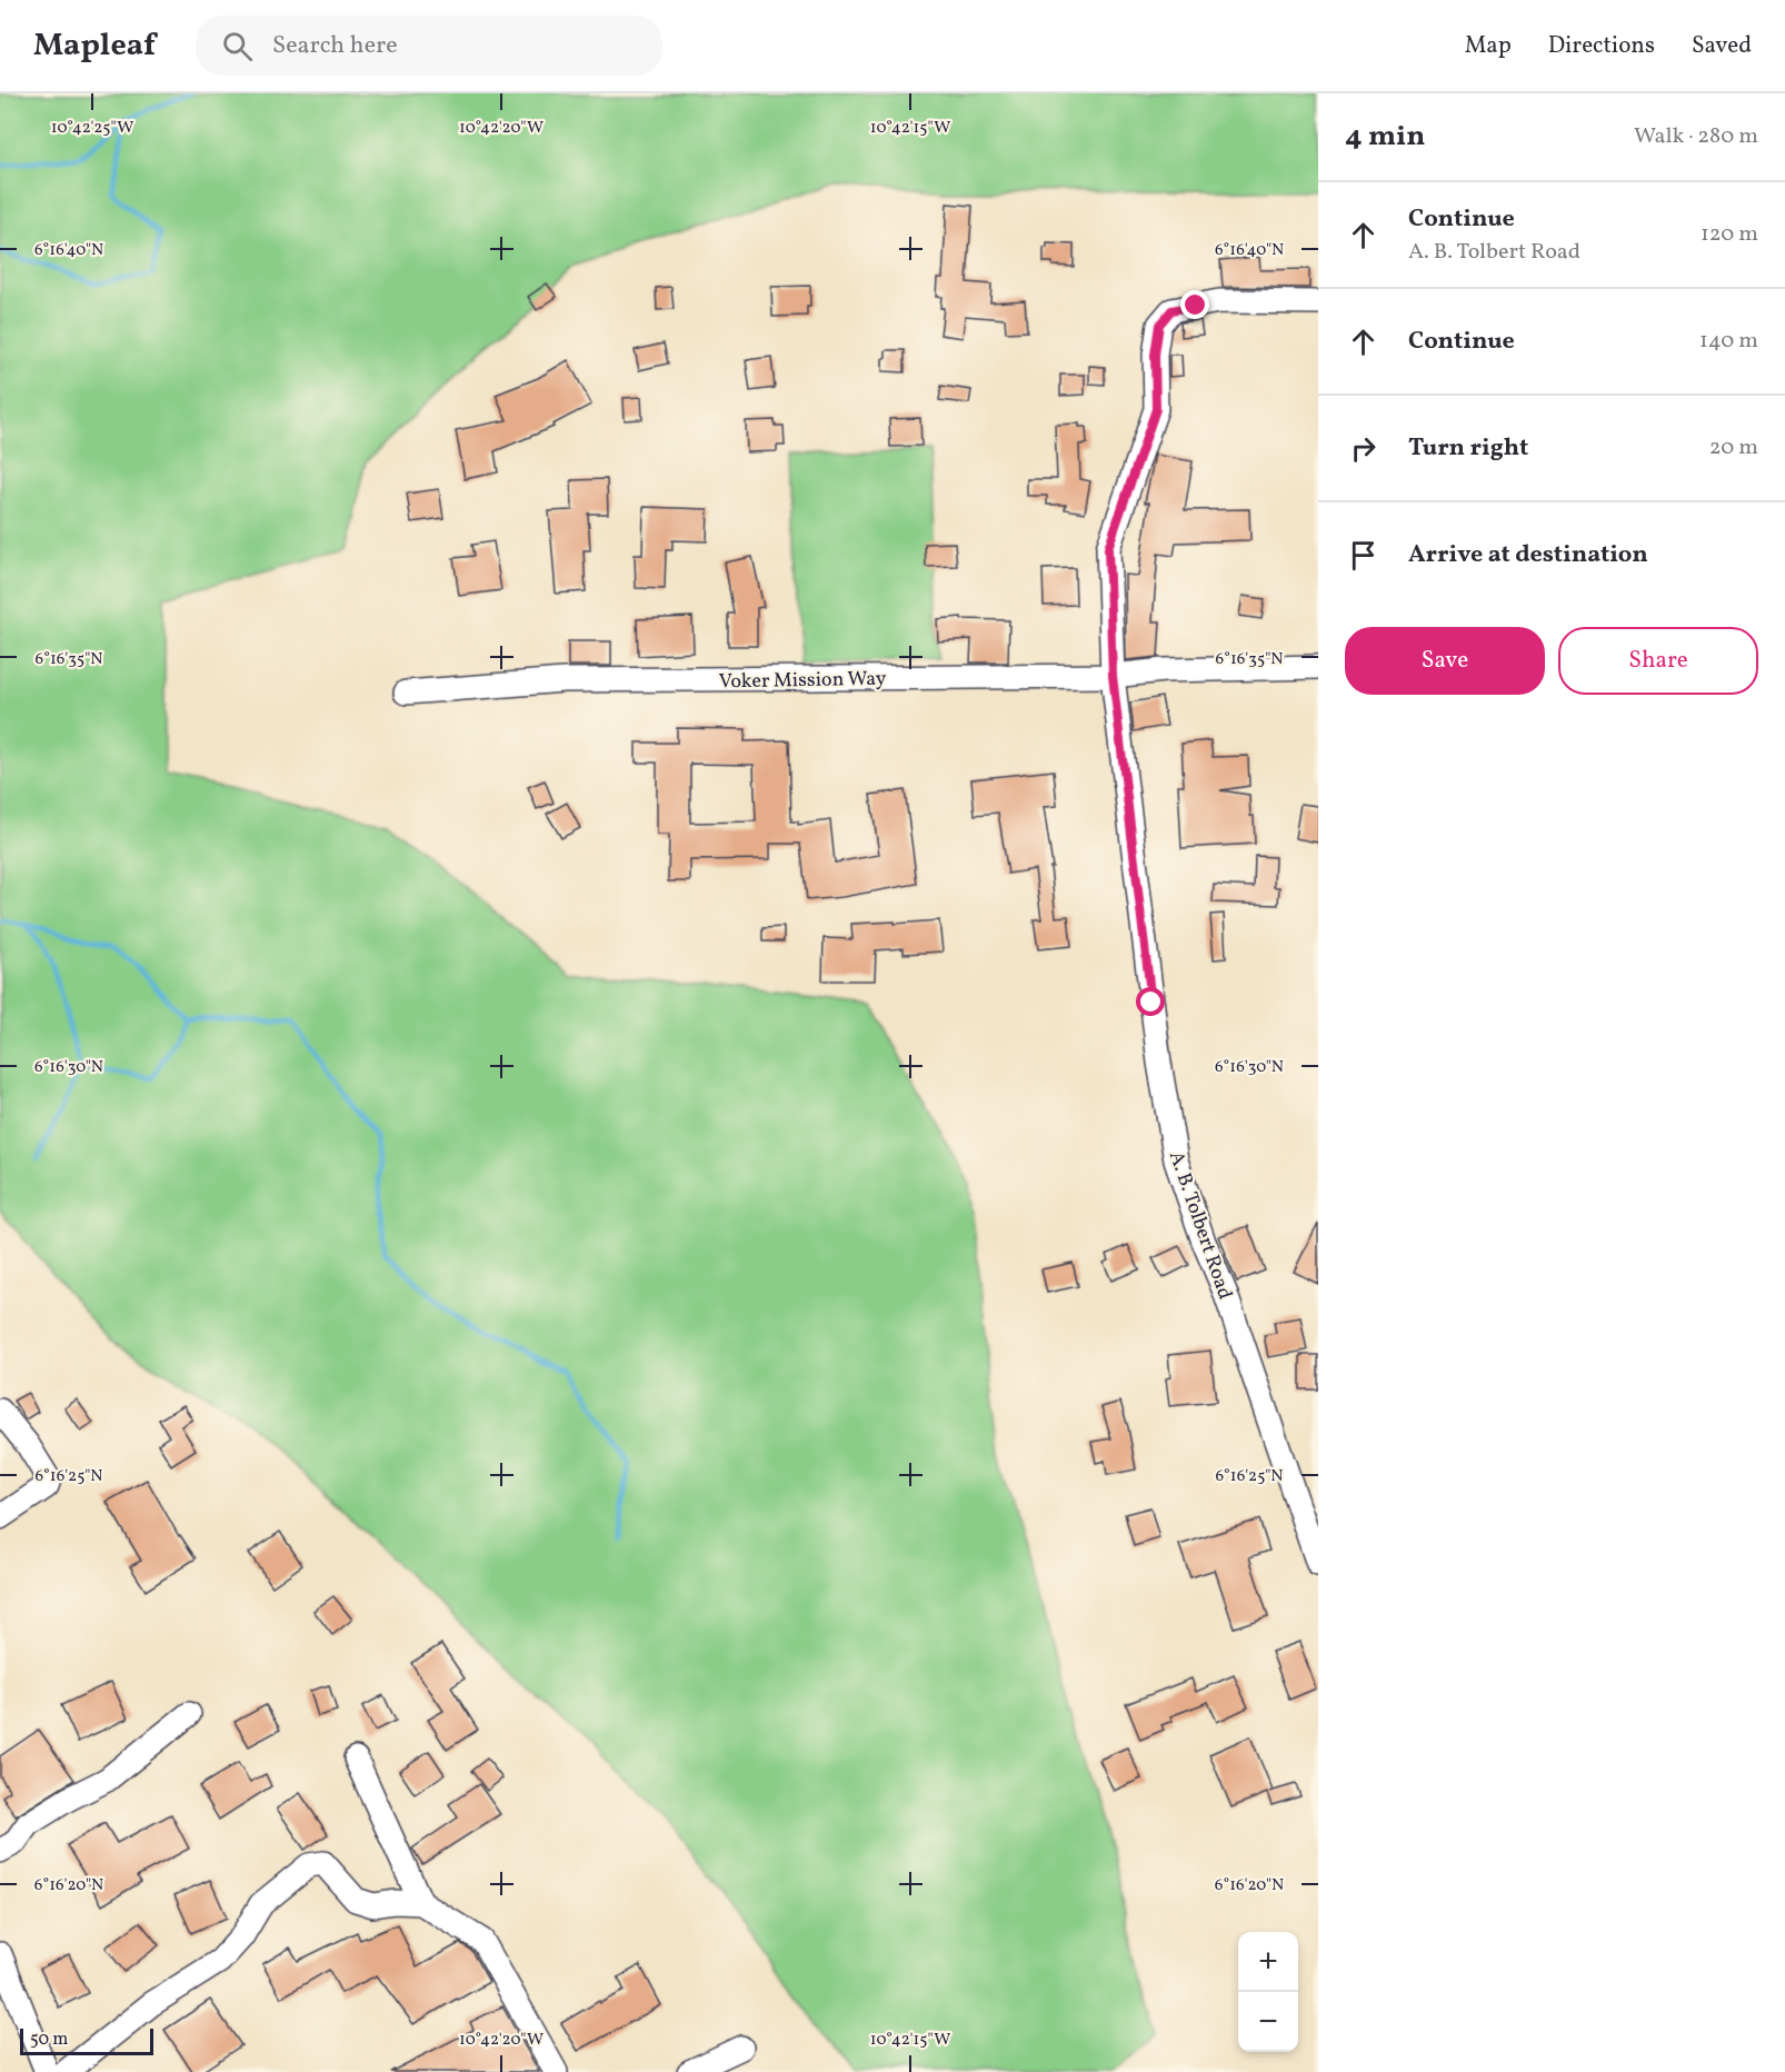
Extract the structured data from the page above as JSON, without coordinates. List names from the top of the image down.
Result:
{
  "streets": {
    "street": ["Voker Mission Way", "A. B. Tolbert Road"]
  },
  "crossings": [
    ["Voker Mission Way", "A. B. Tolbert Road"]
  ],
  "scale_bar": "50 m",
  "page": {
    "header": "Mapleaf",
    "search": "Search here",
    "nav": ["Map", "Directions", "Saved"],
    "heading": ["4 min", "Walk · 280 m"],
    "list": [
      ["Continue", "A. B. Tolbert Road", "120 m"],
      ["Continue", "140 m"],
      ["Turn right", "20 m"],
      "Arrive at destination"
    ],
    "buttons": ["Save", "Share"],
    "map_buttons": ["+", "−"],
    "scale": "50 m"
  },
  "coordinates": [
    "10°42'25\"W",
    "10°42'20\"W",
    "10°42'15\"W",
    "6°16'40\"N",
    "6°16'35\"N",
    "6°16'30\"N",
    "6°16'25\"N",
    "6°16'20\"N"
  ]
}
